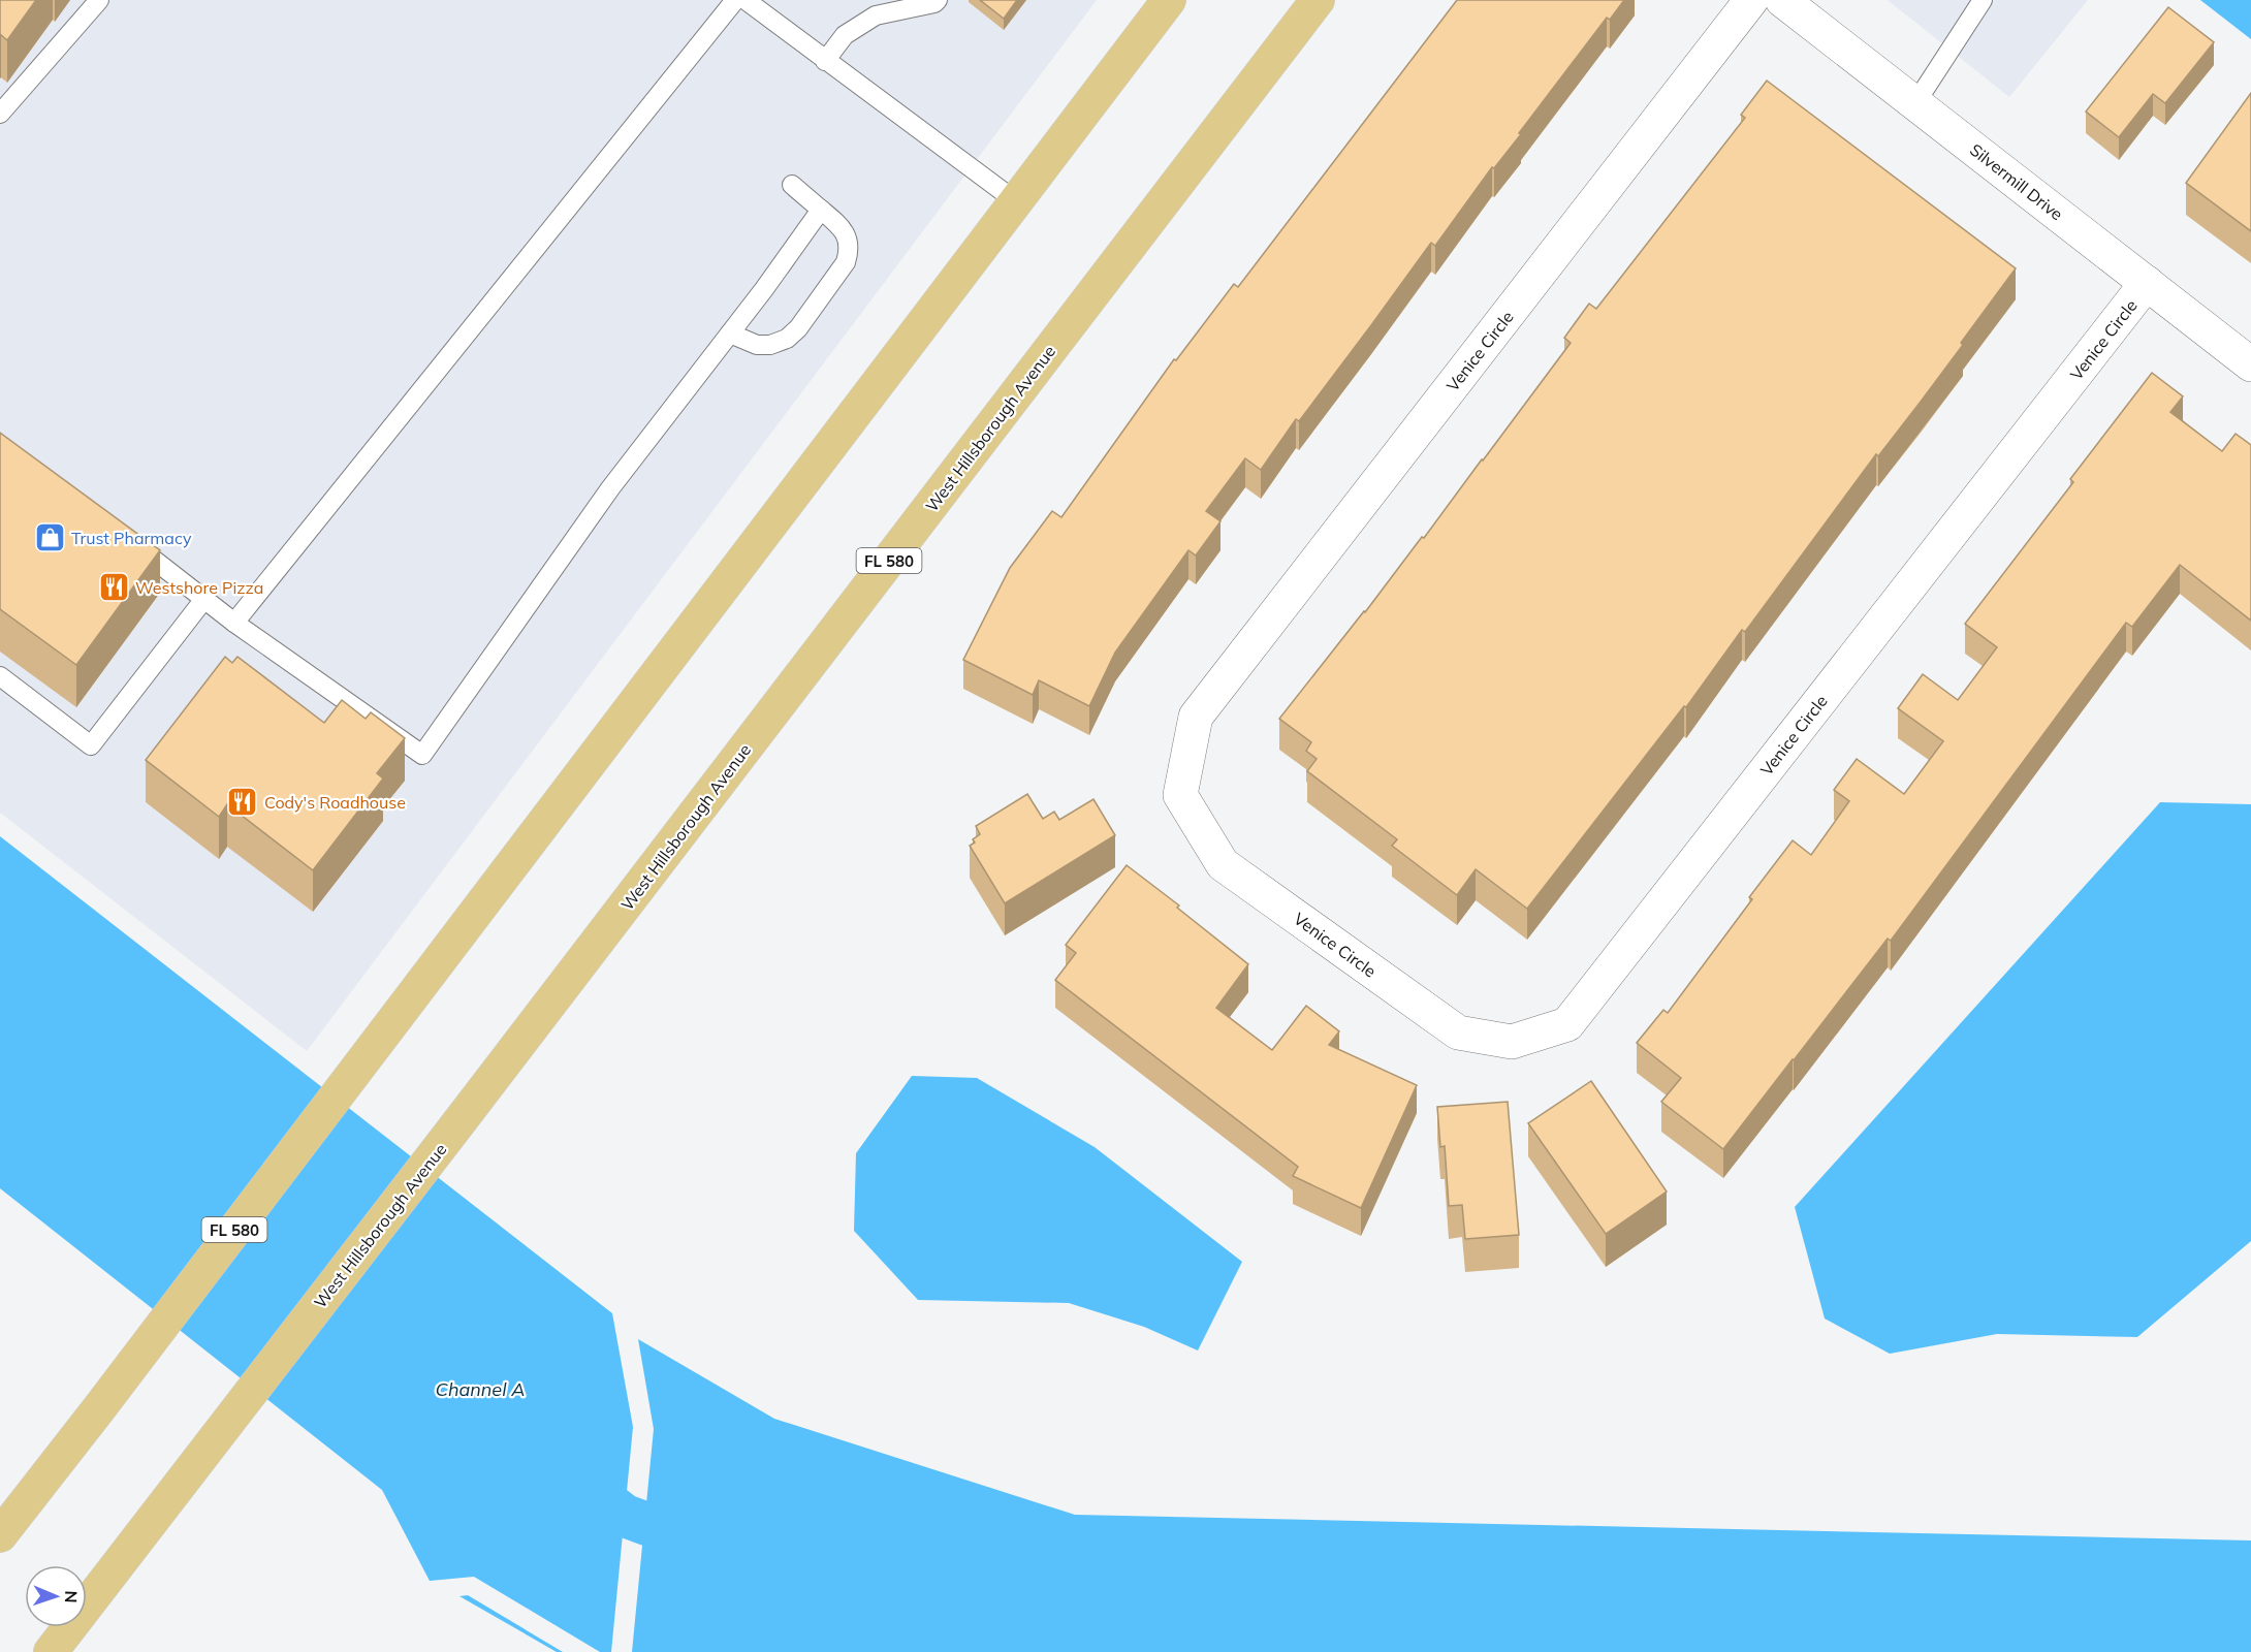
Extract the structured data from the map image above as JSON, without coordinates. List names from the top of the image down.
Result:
{
  "streets": {
    "main road": ["West Hillsborough Avenue", "FL 580"],
    "street": ["Silvermill Drive", "Venice Circle"]
  },
  "crossings": [
    ["Silvermill Drive", "Venice Circle"]
  ],
  "water": ["Channel A"],
  "places": {
    "shop": ["Trust Pharmacy"],
    "restaurant": ["Westshore Pizza", "Cody's Roadhouse"]
  },
  "north": "right"
}
